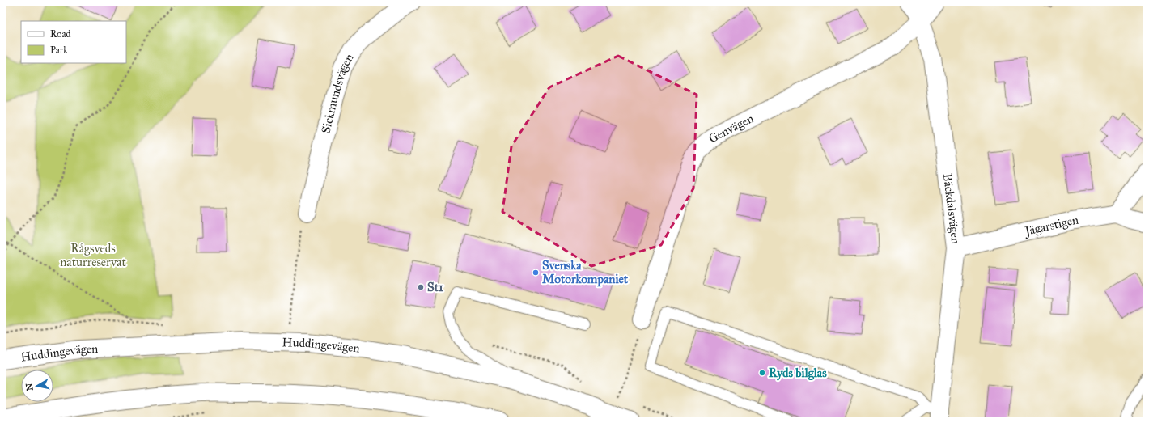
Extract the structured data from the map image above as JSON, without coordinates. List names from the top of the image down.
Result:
{
  "streets": {
    "street": [
      "Sickmundsvägen",
      "Genvägen",
      "Bäckdalsvägen",
      "Jägarstigen",
      "Huddingevägen"
    ]
  },
  "crossings": [
    ["Genvägen", "Bäckdalsvägen"],
    ["Bäckdalsvägen", "Jägarstigen"]
  ],
  "parks": ["Rågsveds naturreservat"],
  "places": ["Svenska Motorkompaniet", "St1", "Ryds bilglas"],
  "legend": ["Road", "Park"],
  "north": "left"
}
